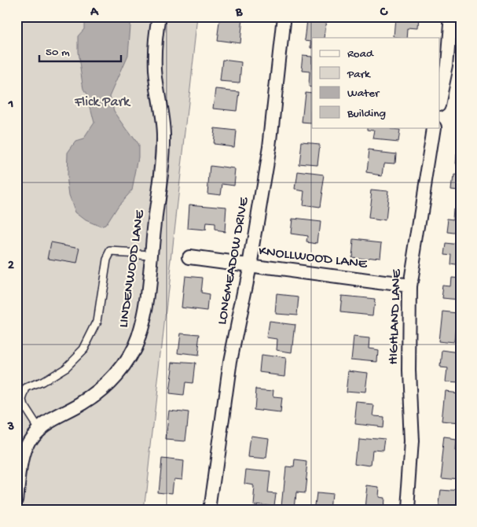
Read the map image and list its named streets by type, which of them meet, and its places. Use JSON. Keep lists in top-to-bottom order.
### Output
{
  "streets": {
    "street": [
      "KNOLLWOOD LANE",
      "LONGMEADOW DRIVE",
      "LINDENWOOD LANE",
      "HIGHLAND LANE"
    ]
  },
  "crossings": [
    ["KNOLLWOOD LANE", "LONGMEADOW DRIVE"],
    ["KNOLLWOOD LANE", "HIGHLAND LANE"]
  ],
  "parks": ["Flick Park"],
  "legend": [
    "Road",
    "Park",
    "Water",
    "Building"
  ],
  "scale_bar": "50 m",
  "grid": {
    "columns": ["A", "B", "C"],
    "rows": ["1", "2", "3"]
  }
}
